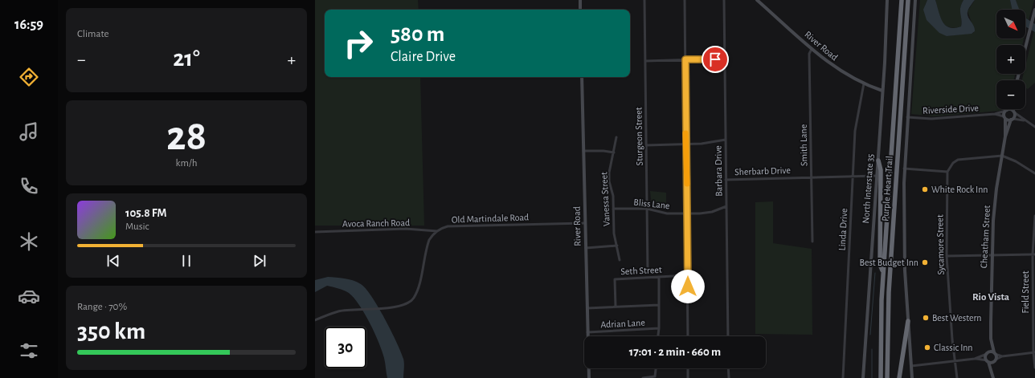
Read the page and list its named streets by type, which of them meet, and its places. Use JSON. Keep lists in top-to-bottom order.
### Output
{
  "streets": {
    "highway": ["Purple Heart Trail"],
    "street": [
      "River Road",
      "Riverside Drive",
      "Sturgeon Street",
      "Smith Lane",
      "Barbara Drive",
      "Sherbarb Drive",
      "North Interstate 35",
      "Vanessa Street",
      "Bliss Lane",
      "Old Martindale Road",
      "Avoca Ranch Road",
      "Linda Drive",
      "Cheatham Street",
      "Sycamore Street",
      "Seth Street",
      "Field Street",
      "Adrian Lane"
    ]
  },
  "crossings": [
    ["River Road", "Smith Lane"],
    ["River Road", "North Interstate 35"],
    ["River Road", "Old Martindale Road"],
    ["River Road", "Linda Drive"],
    ["River Road", "Adrian Lane"],
    ["Riverside Drive", "Cheatham Street"],
    ["Sturgeon Street", "Bliss Lane"],
    ["Smith Lane", "Sherbarb Drive"],
    ["Barbara Drive", "Sherbarb Drive"],
    ["Barbara Drive", "Bliss Lane"],
    ["Sherbarb Drive", "North Interstate 35"],
    ["Sherbarb Drive", "Linda Drive"],
    ["Vanessa Street", "Bliss Lane"],
    ["Old Martindale Road", "Avoca Ranch Road"]
  ],
  "districts": ["Rio Vista"],
  "places": [
    "White Rock Inn",
    "Best Budget Inn",
    "Best Western",
    "Classic Inn"
  ],
  "north": "bottom right",
  "page": {
    "tabs": "16:59",
    "tile": [
      "Climate",
      ["28", "km/h"],
      ["Range · 70%", "350 km"]
    ],
    "map_buttons": ["+", "−"],
    "turn": ["580 m", "Claire Drive"],
    "heat": ["−", "21°", "+"],
    "song": ["105.8 FM", "Music"],
    "limit": "30",
    "trip": "17:01 · 2 min · 660 m"
  }
}
